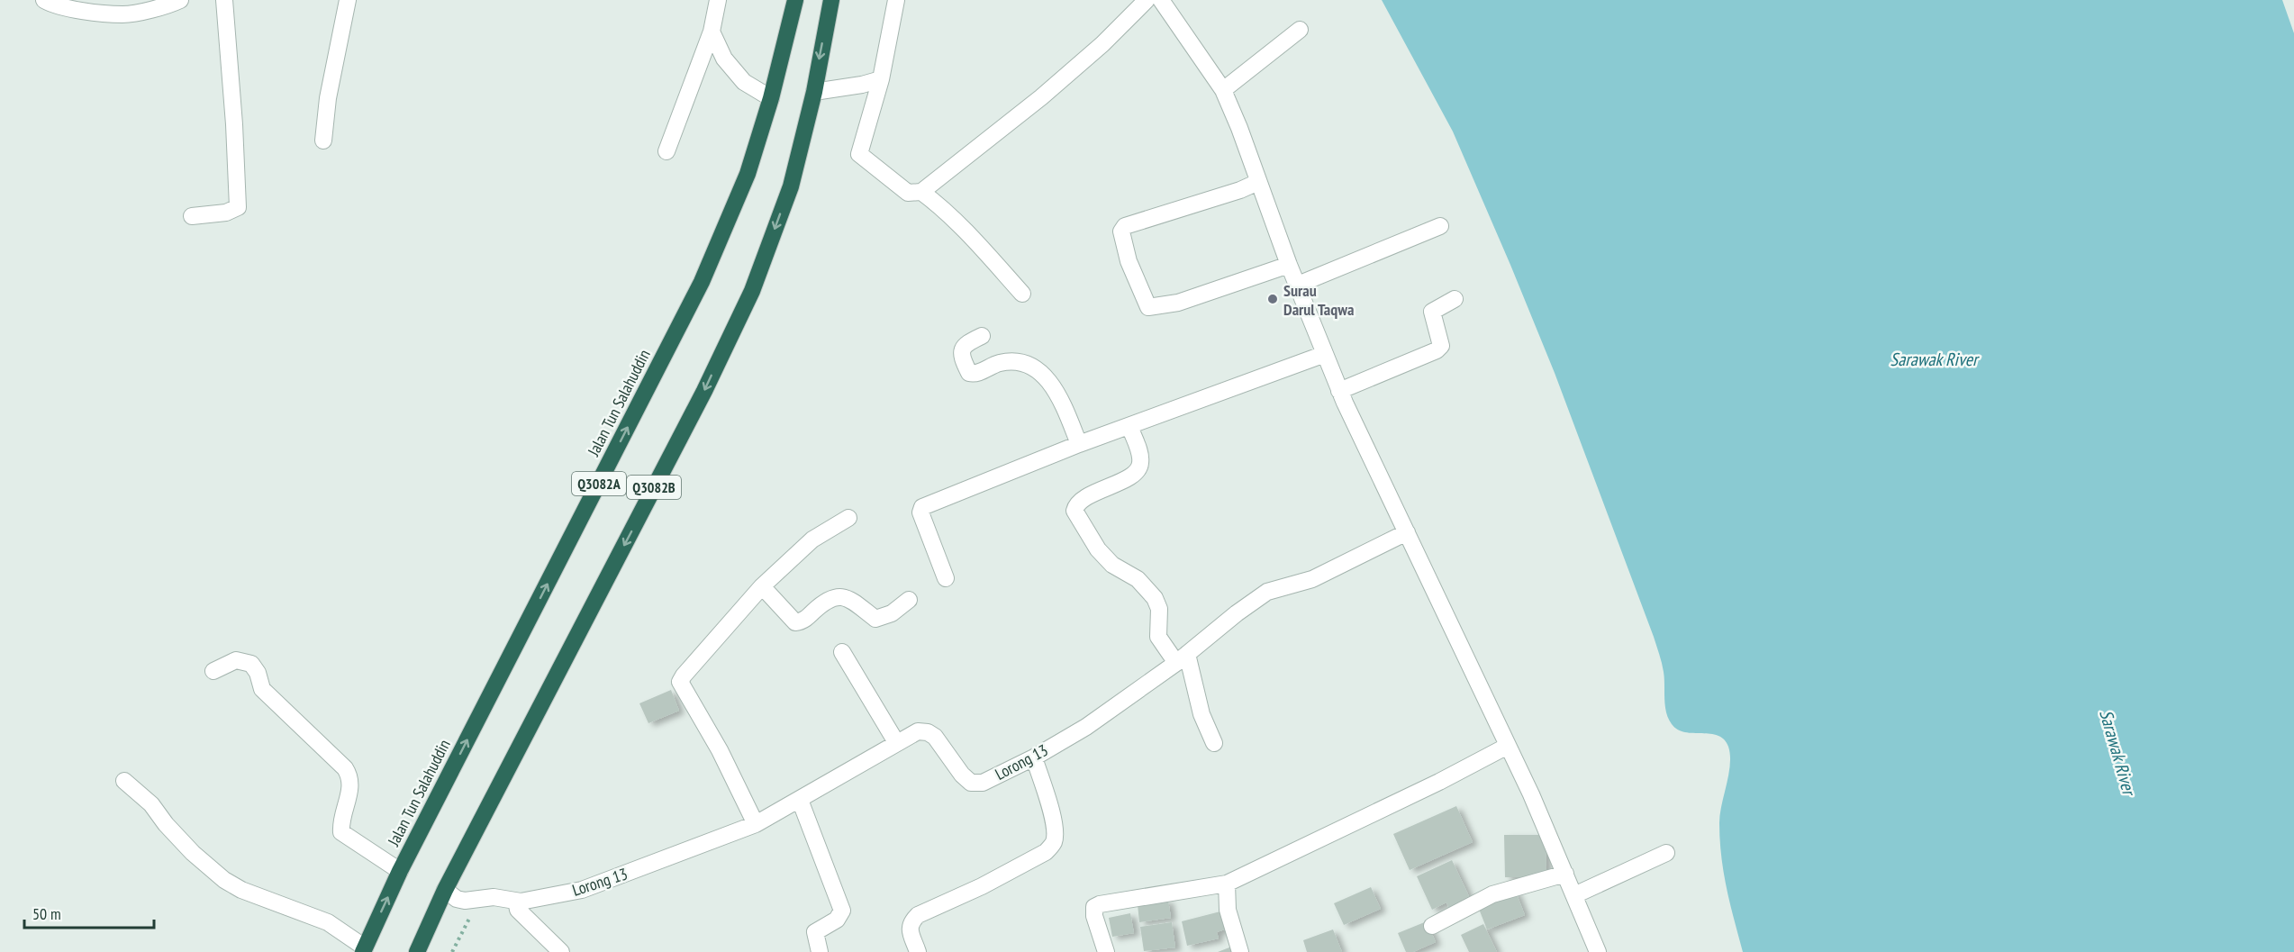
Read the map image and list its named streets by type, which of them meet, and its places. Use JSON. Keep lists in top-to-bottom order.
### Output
{
  "streets": {
    "highway": ["Jalan Tun Salahuddin", "Q3082A", "Q3082B"],
    "street": ["Lorong 13"]
  },
  "crossings": [
    ["Q3082B", "Lorong 13"]
  ],
  "water": ["Sarawak River"],
  "places": ["Surau Darul Taqwa"],
  "scale_bar": "50 m"
}
